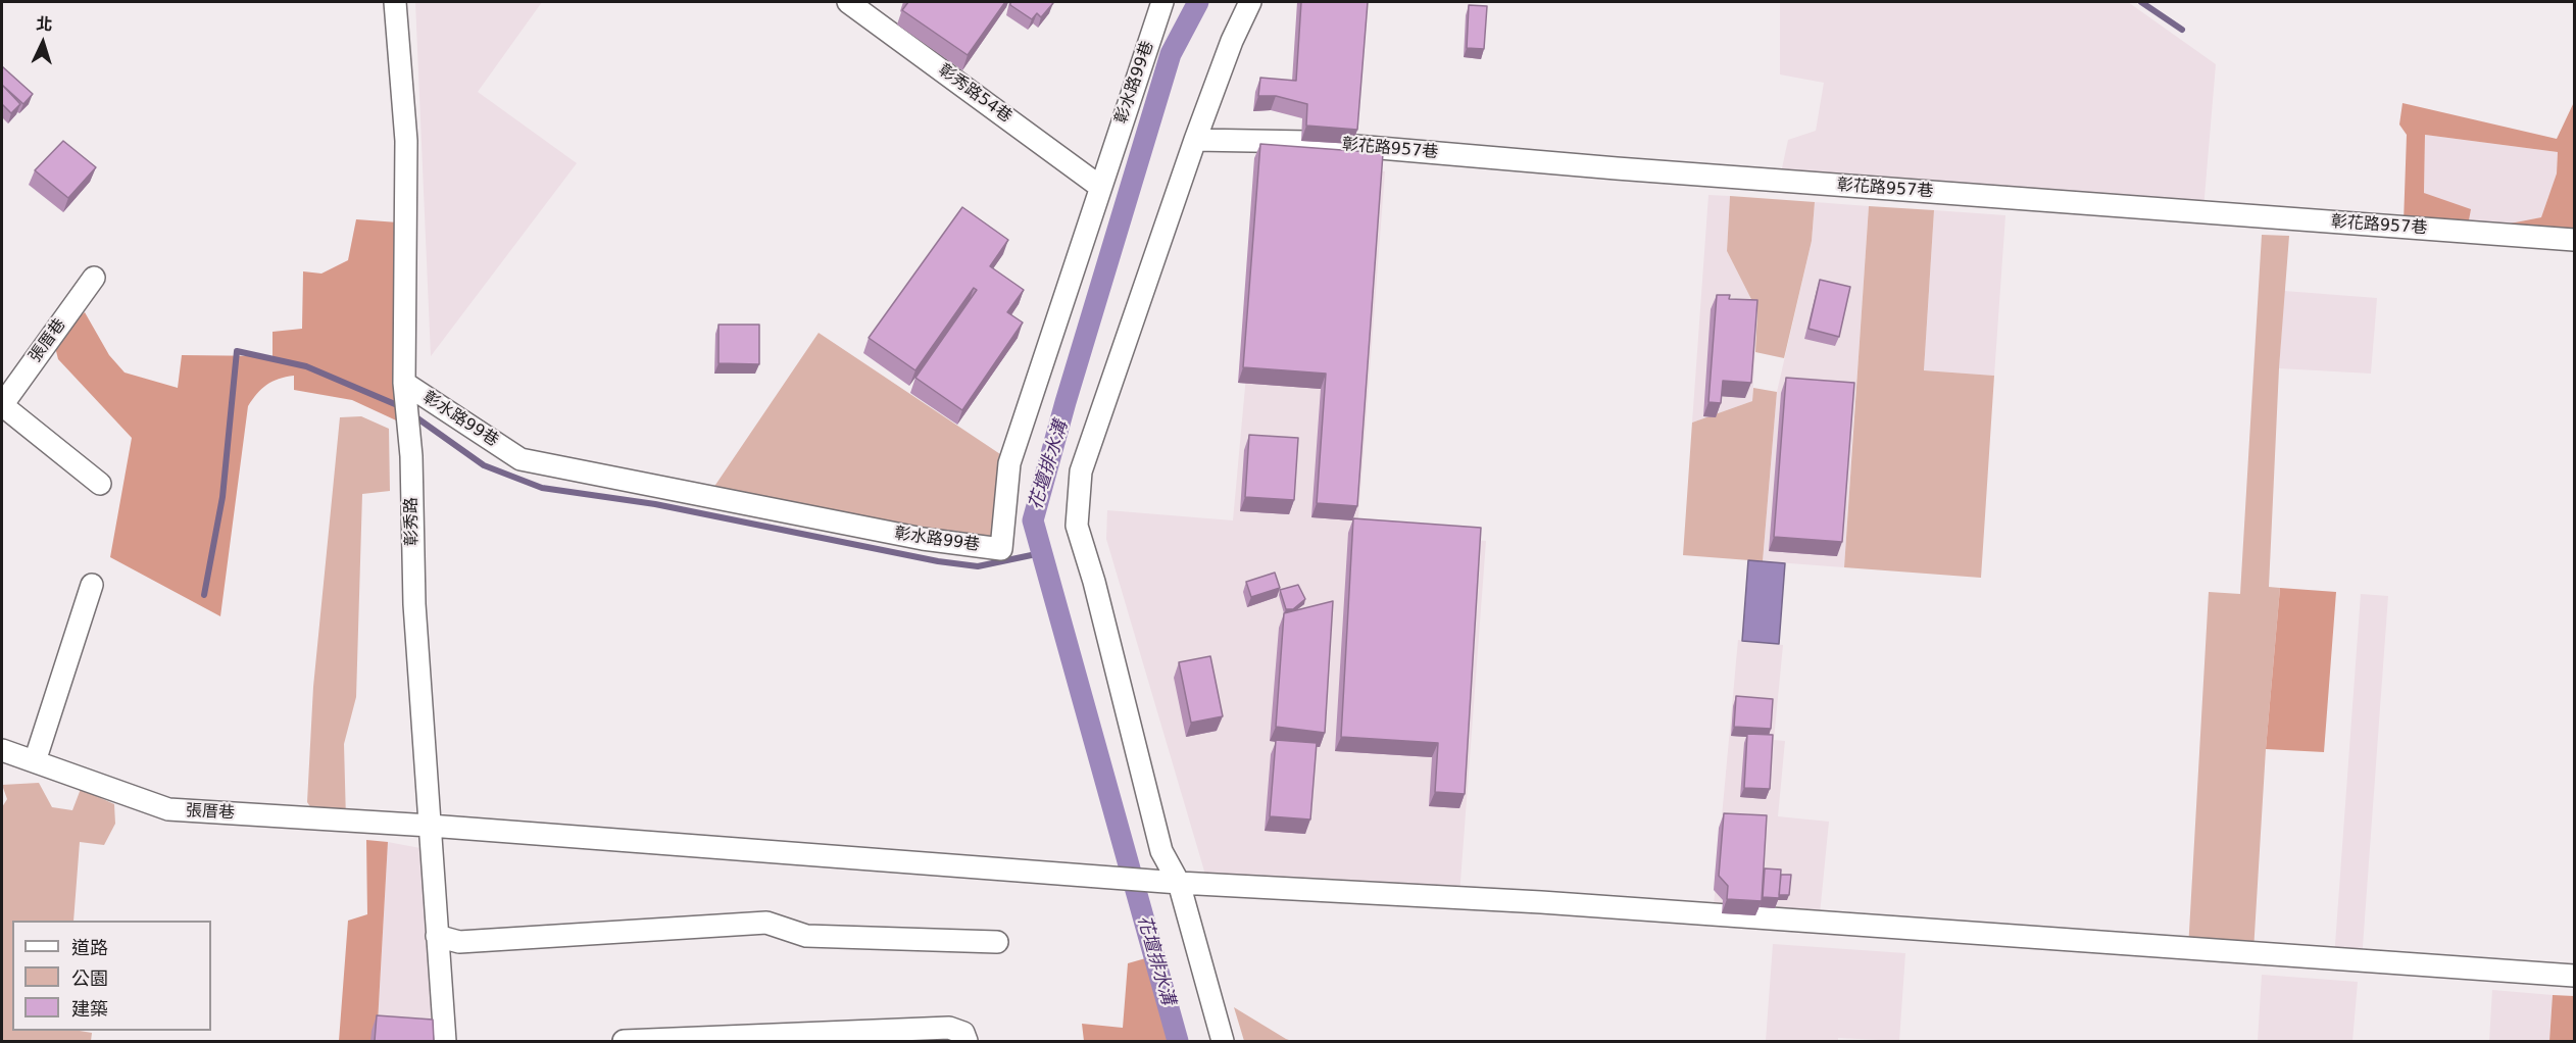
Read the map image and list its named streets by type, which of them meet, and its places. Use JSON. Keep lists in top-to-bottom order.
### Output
{
  "streets": {
    "street": [
      "彰水路99巷",
      "彰秀路54巷",
      "彰花路957巷",
      "張厝巷",
      "彰秀路"
    ]
  },
  "crossings": [
    ["彰水路99巷", "彰秀路54巷"],
    ["彰水路99巷", "彰秀路"],
    ["張厝巷", "彰秀路"]
  ],
  "water": ["花壇排水溝"],
  "legend": ["道路", "公園", "建築"],
  "north": "top"
}
